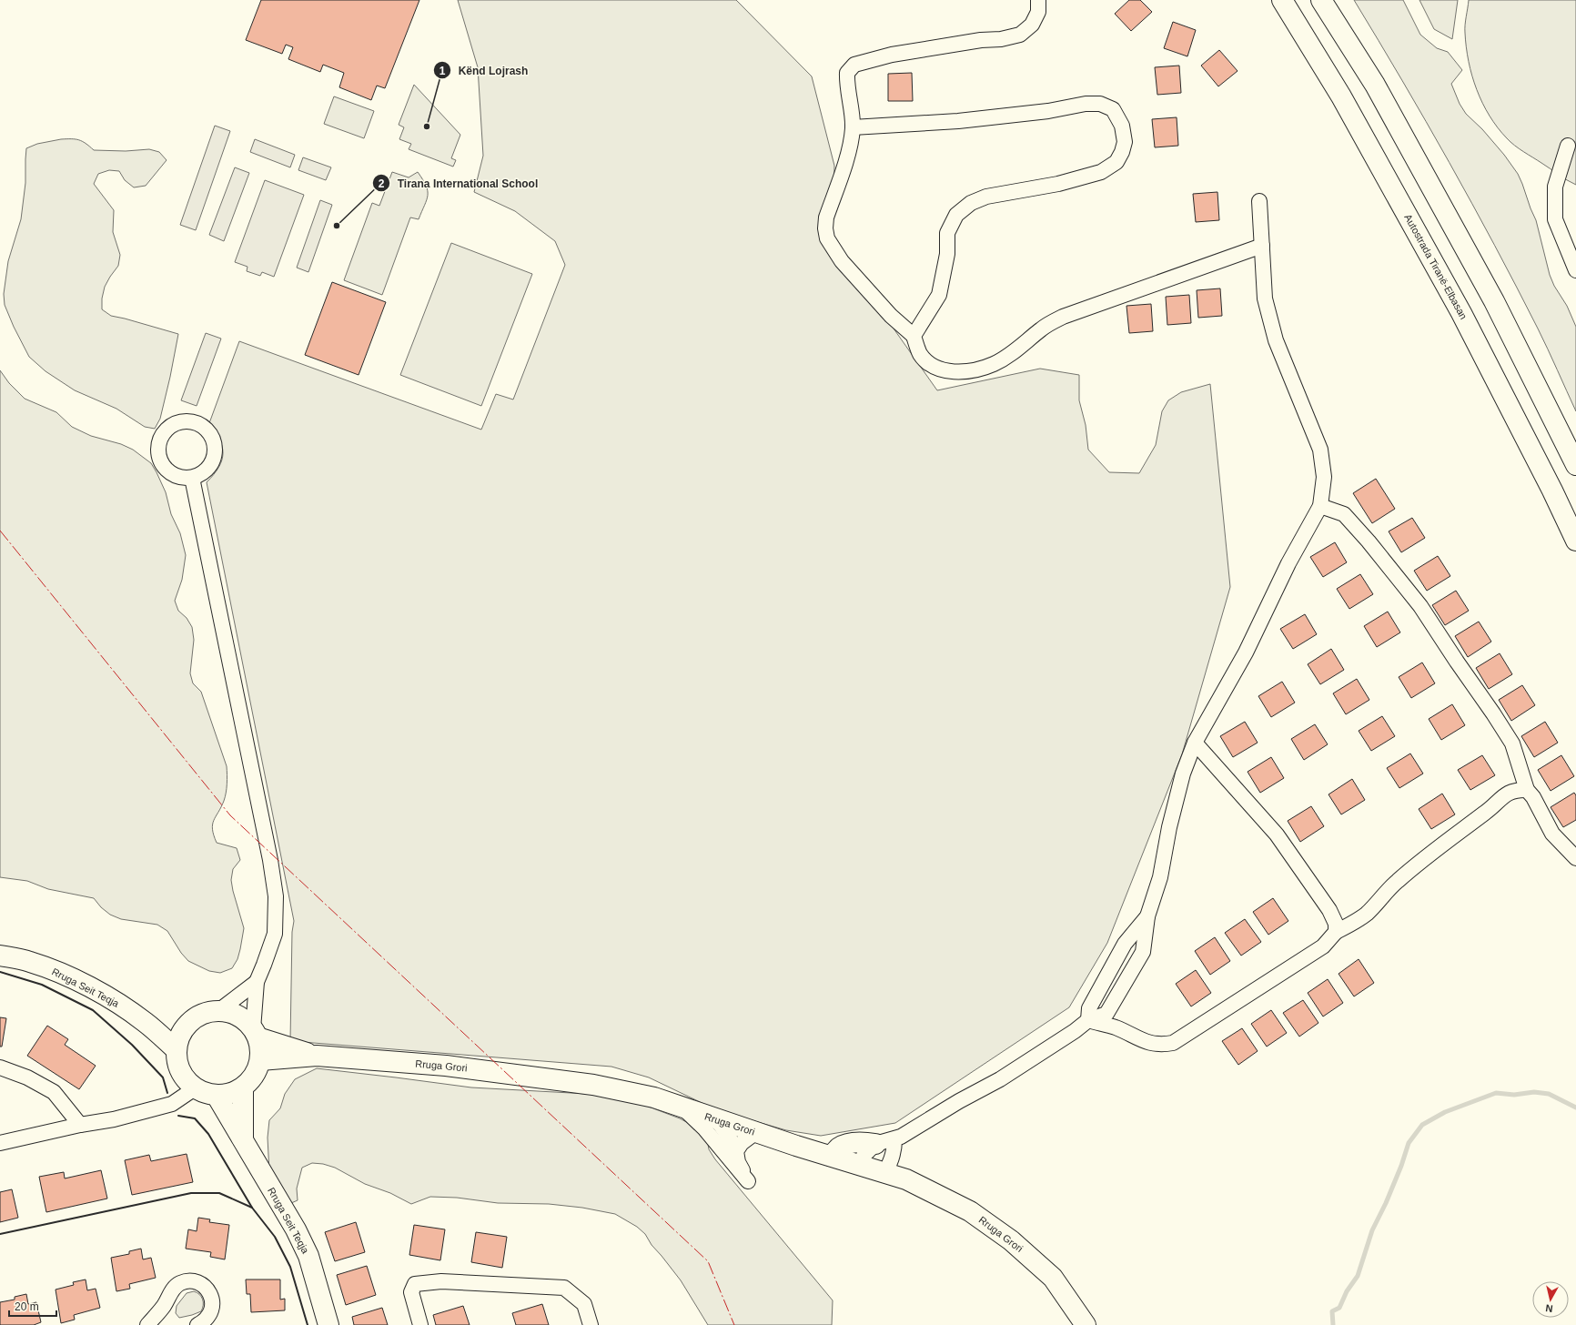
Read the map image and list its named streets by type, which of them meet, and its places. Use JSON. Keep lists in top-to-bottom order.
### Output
{
  "streets": {
    "main road": ["Autostrada Tiranë-Elbasan", "Rruga Seit Teqja", "Rruga Grori"]
  },
  "crossings": [
    ["Rruga Seit Teqja", "Rruga Grori"]
  ],
  "places": ["Kënd Lojrash", "Tirana International School"],
  "scale_bar": "20 m",
  "north": "bottom"
}
